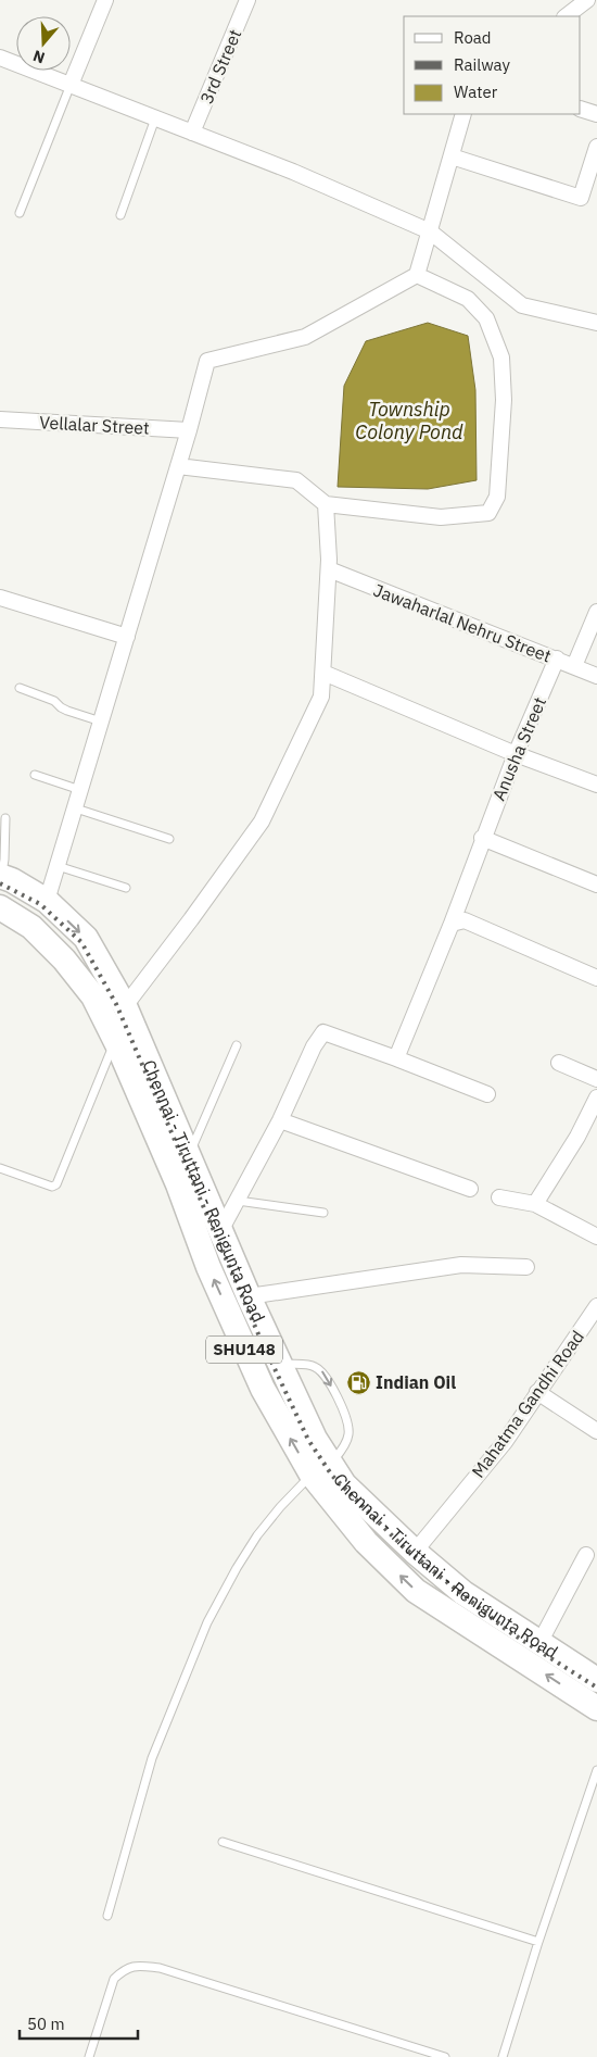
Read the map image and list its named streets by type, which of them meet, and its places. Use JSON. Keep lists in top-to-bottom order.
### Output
{
  "streets": {
    "highway": ["Chennai - Tiruttani - Renigunta Road", "SHU148"],
    "street": [
      "3rd Street",
      "Vellalar Street",
      "Jawaharlal Nehru Street",
      "Anusha Street",
      "Mahatma Gandhi Road"
    ]
  },
  "crossings": [
    ["Jawaharlal Nehru Street", "Anusha Street"],
    ["Chennai - Tiruttani - Renigunta Road", "Mahatma Gandhi Road"]
  ],
  "water": ["Township Colony Pond"],
  "places": {
    "fuel station": ["Indian Oil"]
  },
  "legend": ["Road", "Railway", "Water"],
  "scale_bar": "50 m",
  "north": "bottom"
}
